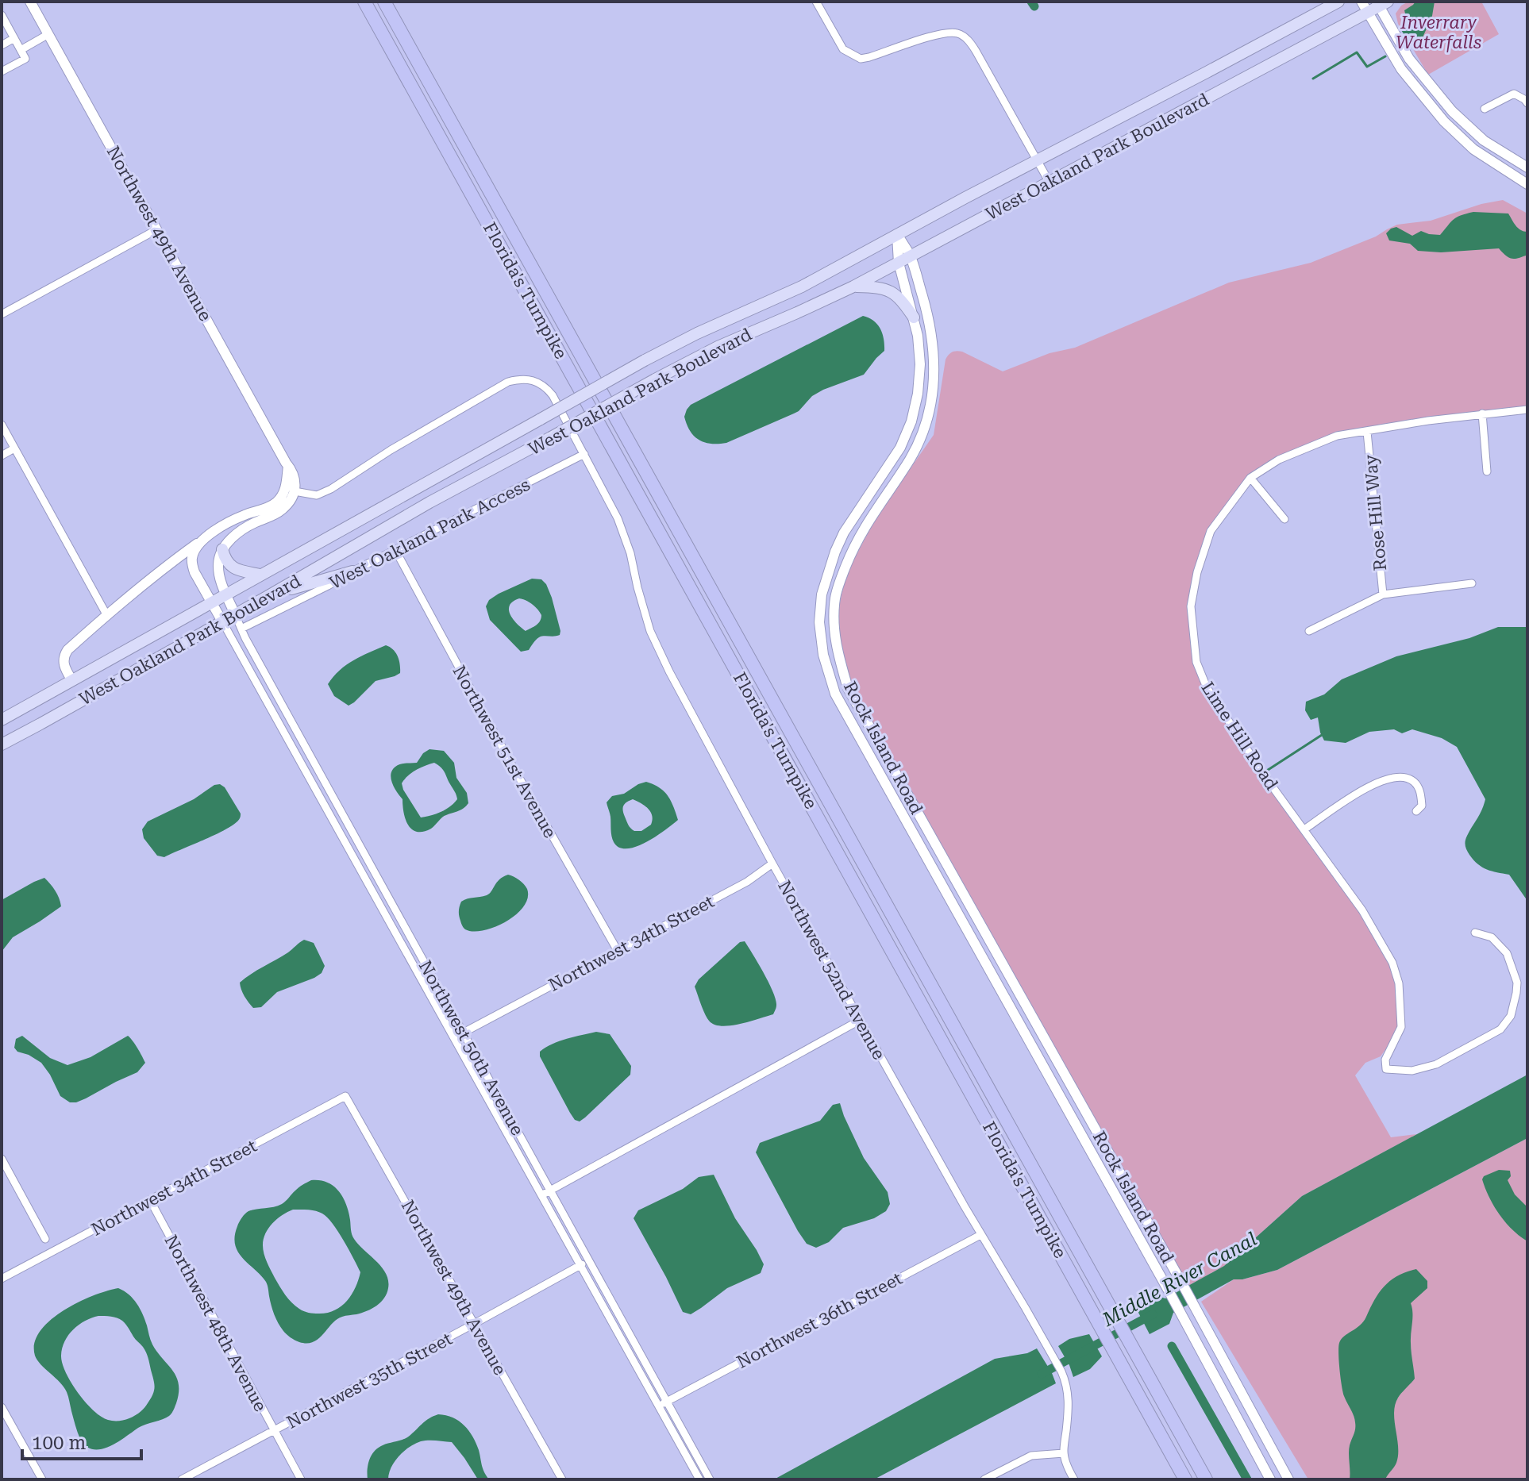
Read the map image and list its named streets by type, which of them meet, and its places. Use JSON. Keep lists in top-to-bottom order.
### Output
{
  "streets": {
    "highway": ["Florida's Turnpike"],
    "main road": ["West Oakland Park Boulevard", "Northwest 49th Avenue", "Rock Island Road"],
    "street": [
      "Rose Hill Way",
      "West Oakland Park Access",
      "Lime Hill Road",
      "Northwest 51st Avenue",
      "Northwest 34th Street",
      "Northwest 52nd Avenue",
      "Northwest 50th Avenue",
      "Northwest 36th Street",
      "Northwest 48th Avenue",
      "Northwest 35th Street"
    ]
  },
  "crossings": [
    ["West Oakland Park Boulevard", "Rock Island Road"],
    ["West Oakland Park Boulevard", "Northwest 50th Avenue"],
    ["Northwest 49th Avenue", "Northwest 34th Street"],
    ["Northwest 49th Avenue", "Northwest 52nd Avenue"],
    ["Northwest 49th Avenue", "Northwest 35th Street"],
    ["Rose Hill Way", "Lime Hill Road"],
    ["West Oakland Park Access", "Northwest 51st Avenue"],
    ["West Oakland Park Access", "Northwest 52nd Avenue"],
    ["West Oakland Park Access", "Northwest 50th Avenue"],
    ["Northwest 51st Avenue", "Northwest 34th Street"],
    ["Northwest 34th Street", "Northwest 52nd Avenue"],
    ["Northwest 34th Street", "Northwest 50th Avenue"],
    ["Northwest 34th Street", "Northwest 48th Avenue"],
    ["Northwest 52nd Avenue", "Northwest 36th Street"],
    ["Northwest 50th Avenue", "Northwest 36th Street"],
    ["Northwest 50th Avenue", "Northwest 35th Street"],
    ["Northwest 48th Avenue", "Northwest 35th Street"]
  ],
  "water": ["Middle River Canal"],
  "parks": ["Inverrary Waterfalls"],
  "scale_bar": "100 m"
}
